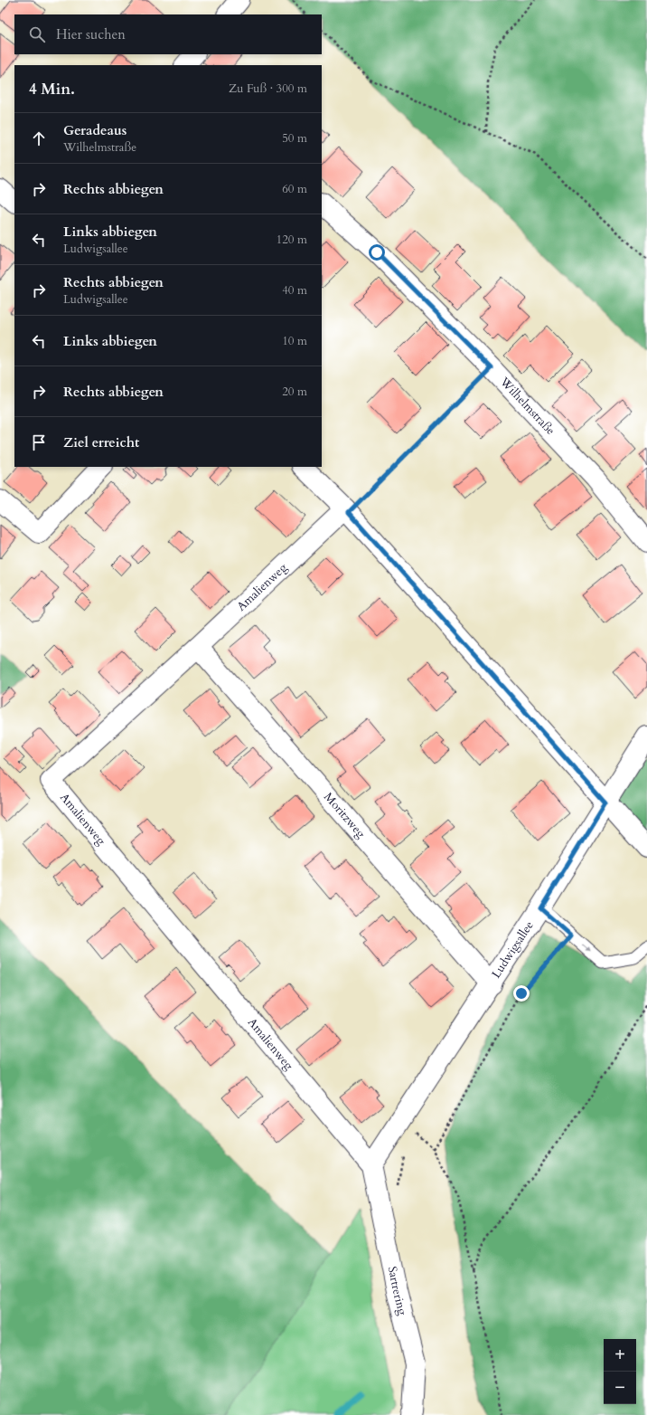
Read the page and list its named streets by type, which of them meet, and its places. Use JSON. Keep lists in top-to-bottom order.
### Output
{
  "streets": {
    "street": [
      "Wilhelmstraße",
      "Amalienweg",
      "Moritzweg",
      "Ludwigsallee",
      "Sartrering"
    ]
  },
  "crossings": [
    ["Amalienweg", "Moritzweg"],
    ["Amalienweg", "Ludwigsallee"],
    ["Amalienweg", "Sartrering"],
    ["Moritzweg", "Ludwigsallee"],
    ["Ludwigsallee", "Sartrering"]
  ],
  "page": {
    "search": "Hier suchen",
    "heading": ["4 Min.", "Zu Fuß · 300 m"],
    "list": [
      ["Geradeaus", "Wilhelmstraße", "50 m"],
      ["Rechts abbiegen", "60 m"],
      ["Links abbiegen", "Ludwigsallee", "120 m"],
      ["Rechts abbiegen", "Ludwigsallee", "40 m"],
      ["Links abbiegen", "10 m"],
      ["Rechts abbiegen", "20 m"],
      "Ziel erreicht"
    ],
    "map_buttons": ["+", "−"]
  }
}
